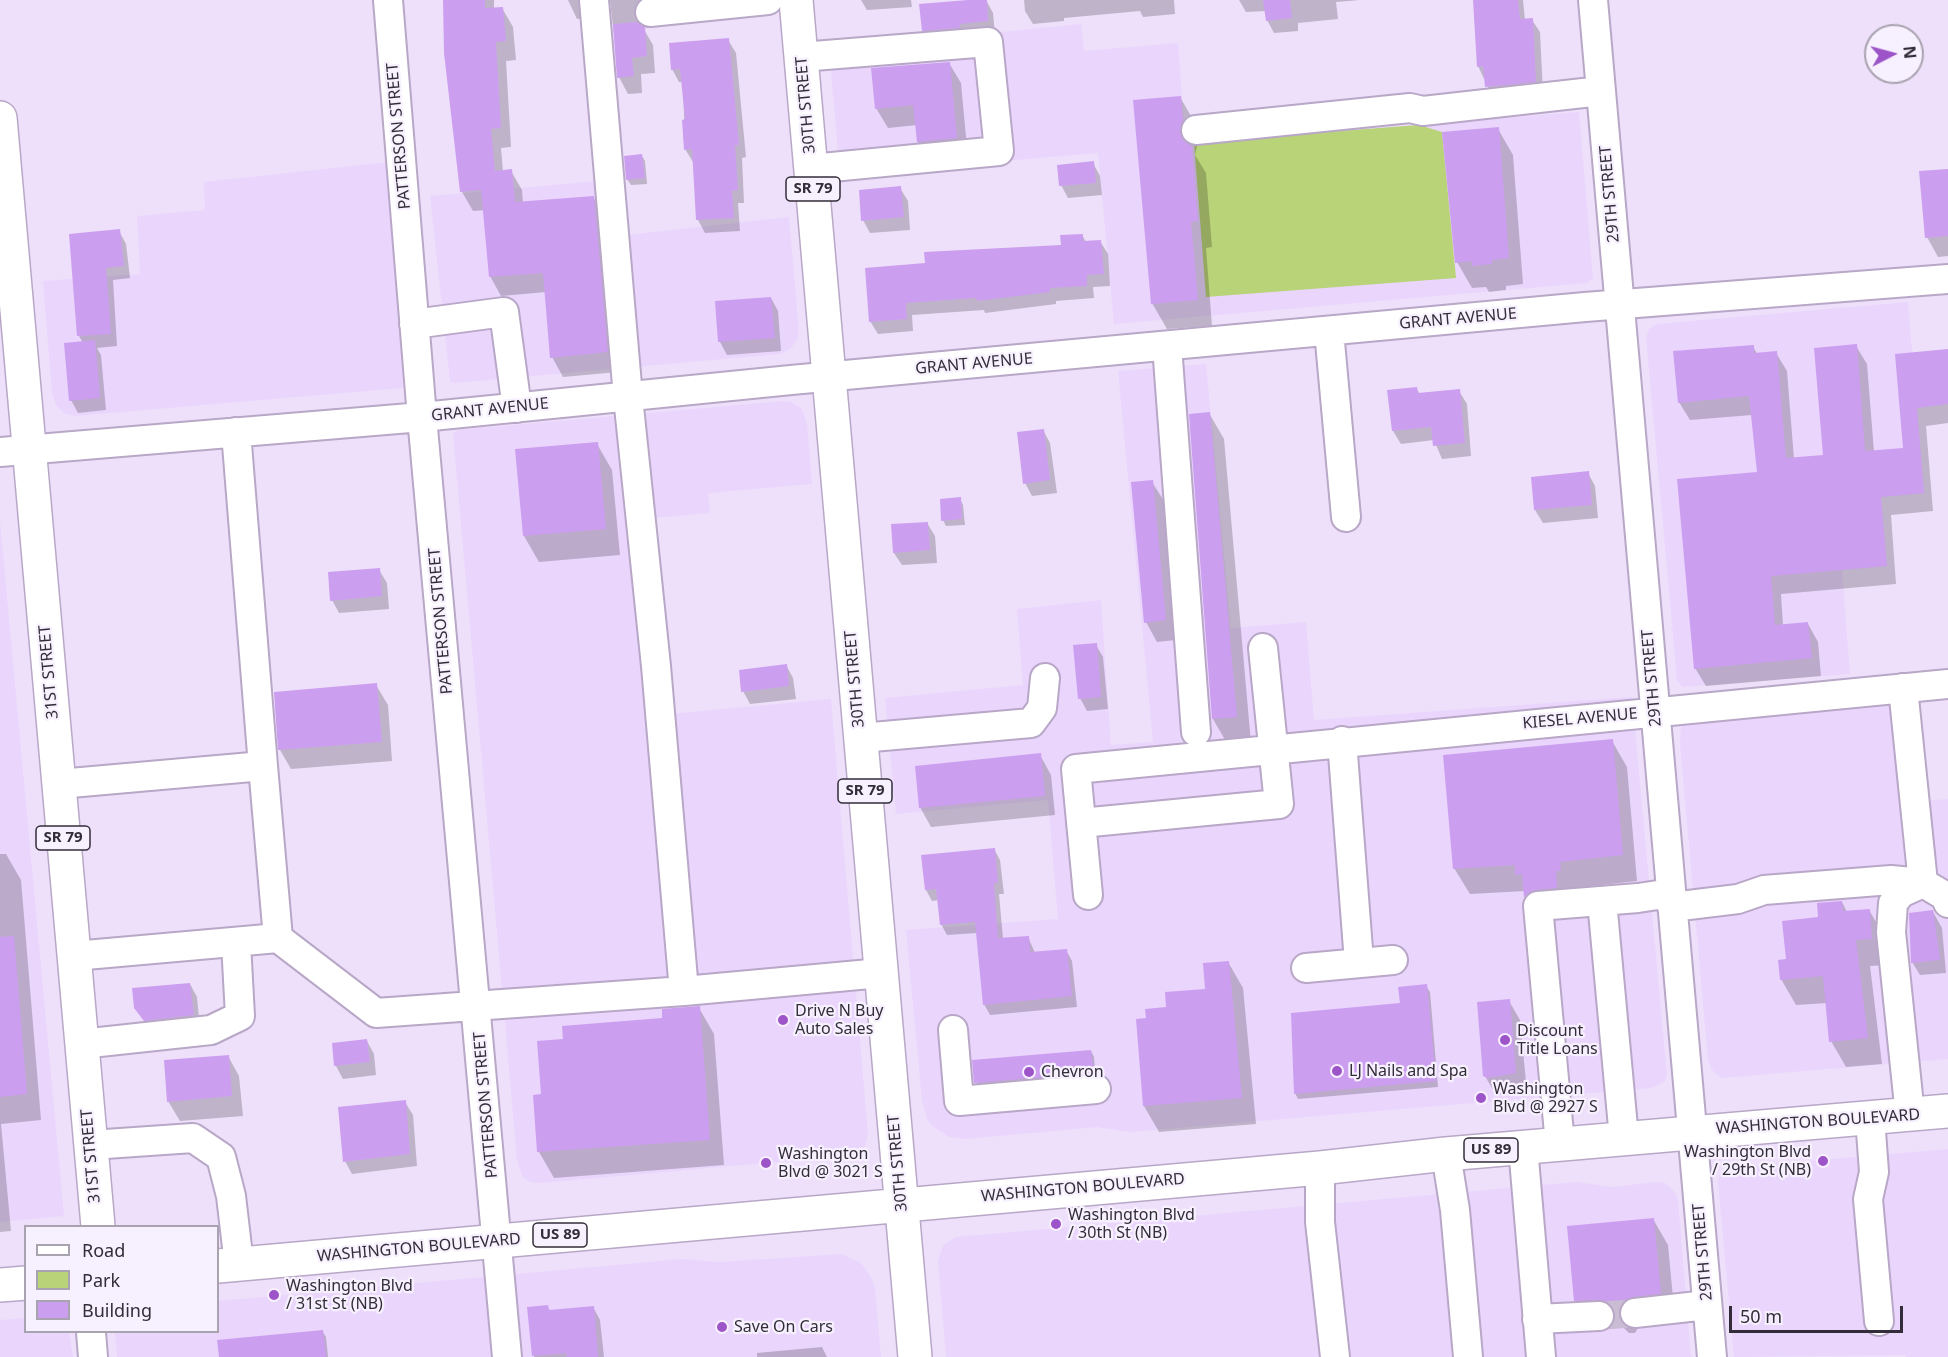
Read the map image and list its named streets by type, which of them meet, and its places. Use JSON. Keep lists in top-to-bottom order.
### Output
{
  "streets": {
    "main road": [
      "30TH STREET",
      "SR 79",
      "31ST STREET",
      "WASHINGTON BOULEVARD",
      "US 89"
    ],
    "street": [
      "PATTERSON STREET",
      "29TH STREET",
      "GRANT AVENUE",
      "KIESEL AVENUE"
    ]
  },
  "crossings": [
    ["30TH STREET", "GRANT AVENUE"],
    ["30TH STREET", "WASHINGTON BOULEVARD"],
    ["PATTERSON STREET", "GRANT AVENUE"],
    ["PATTERSON STREET", "WASHINGTON BOULEVARD"],
    ["29TH STREET", "GRANT AVENUE"],
    ["29TH STREET", "KIESEL AVENUE"],
    ["29TH STREET", "WASHINGTON BOULEVARD"],
    ["GRANT AVENUE", "31ST STREET"]
  ],
  "places": [
    "Drive N Buy Auto Sales",
    "Discount Title Loans",
    "LJ Nails and Spa",
    "Chevron",
    "Washington Blvd @ 2927 S",
    "Washington Blvd / 29th St (NB)",
    "Washington Blvd @ 3021 S",
    "Washington Blvd / 30th St (NB)",
    "Washington Blvd / 31st St (NB)",
    "Save On Cars"
  ],
  "legend": ["Road", "Park", "Building"],
  "scale_bar": "50 m",
  "north": "right"
}
